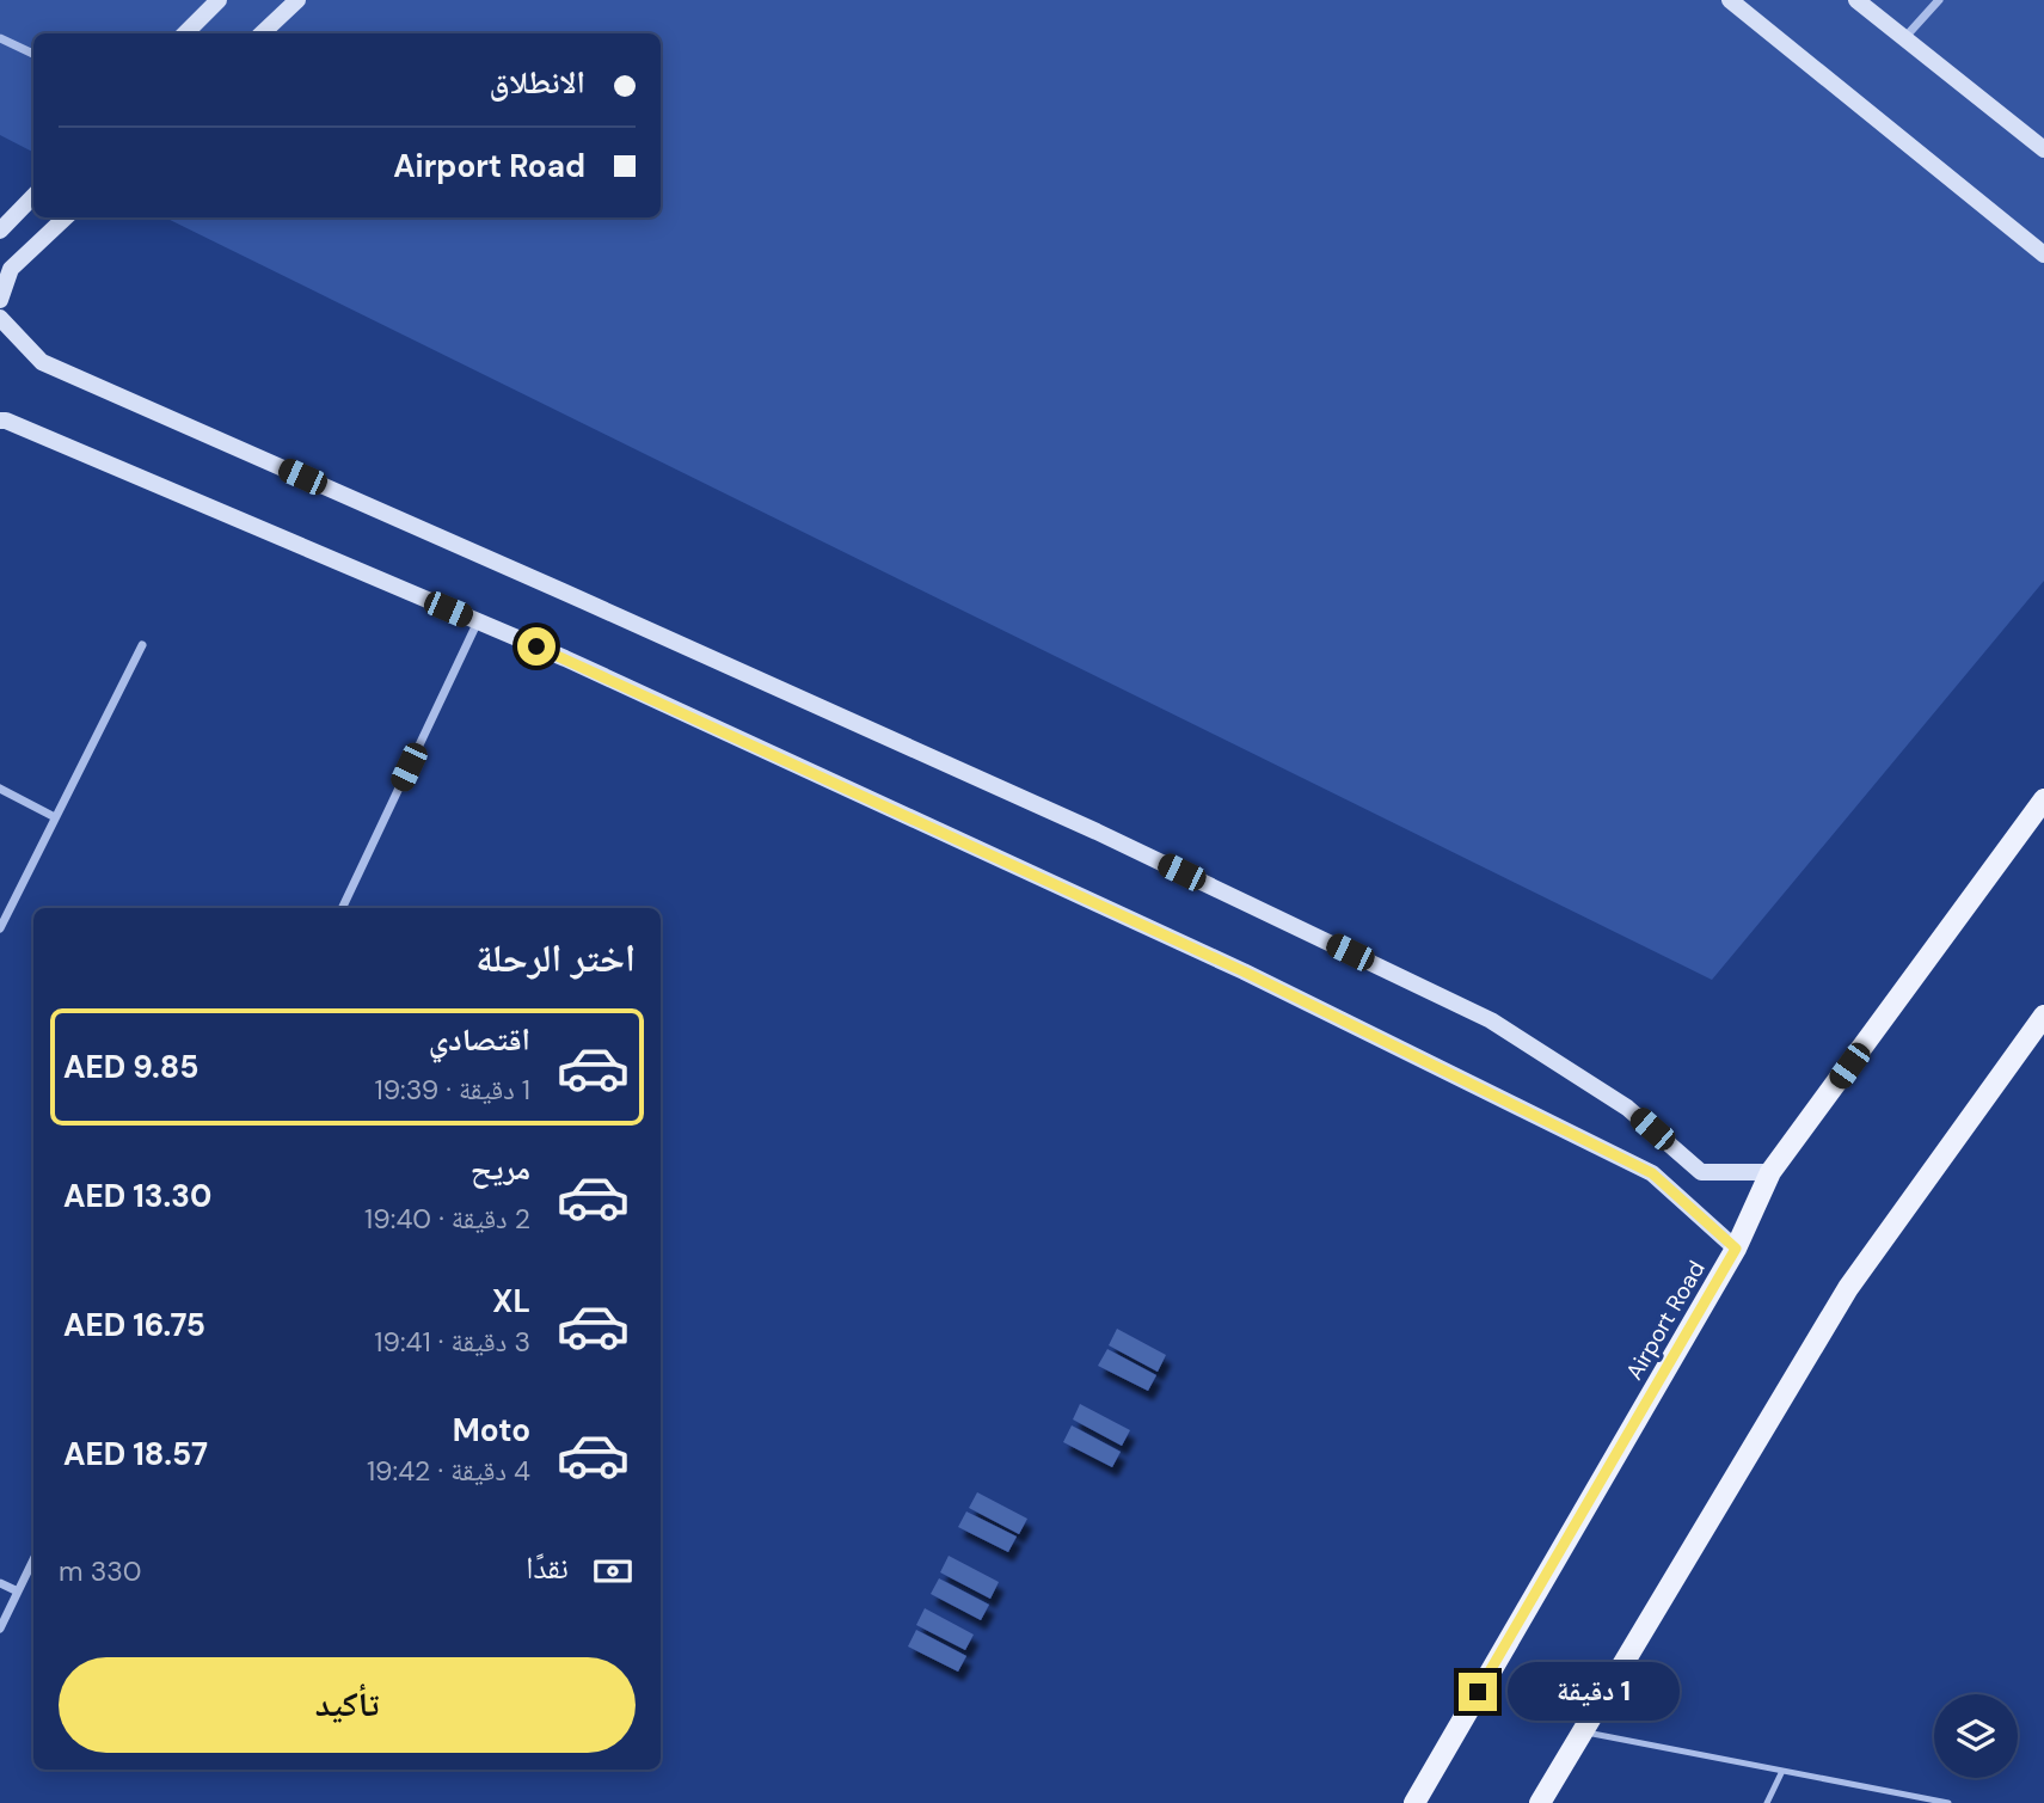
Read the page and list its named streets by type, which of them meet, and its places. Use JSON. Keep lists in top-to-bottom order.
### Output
{
  "streets": {
    "main road": ["Airport Road"]
  },
  "page": {
    "banner": ["الانطلاق", "Airport Road"],
    "heading": "اختر الرحلة",
    "list": [
      {
        "name": "اقتصادي",
        "note": "1 دقيقة · 19:39",
        "value": "AED 9.85"
      },
      {
        "name": "مريح",
        "note": "2 دقيقة · 19:40",
        "value": "AED 13.30"
      },
      {
        "name": "XL",
        "note": "3 دقيقة · 19:41",
        "value": "AED 16.75"
      },
      {
        "name": "Moto",
        "note": "4 دقيقة · 19:42",
        "value": "AED 18.57"
      }
    ],
    "pay": ["نقدًا", "330 m"],
    "buttons": "تأكيد",
    "bubble": "1 دقيقة"
  }
}
